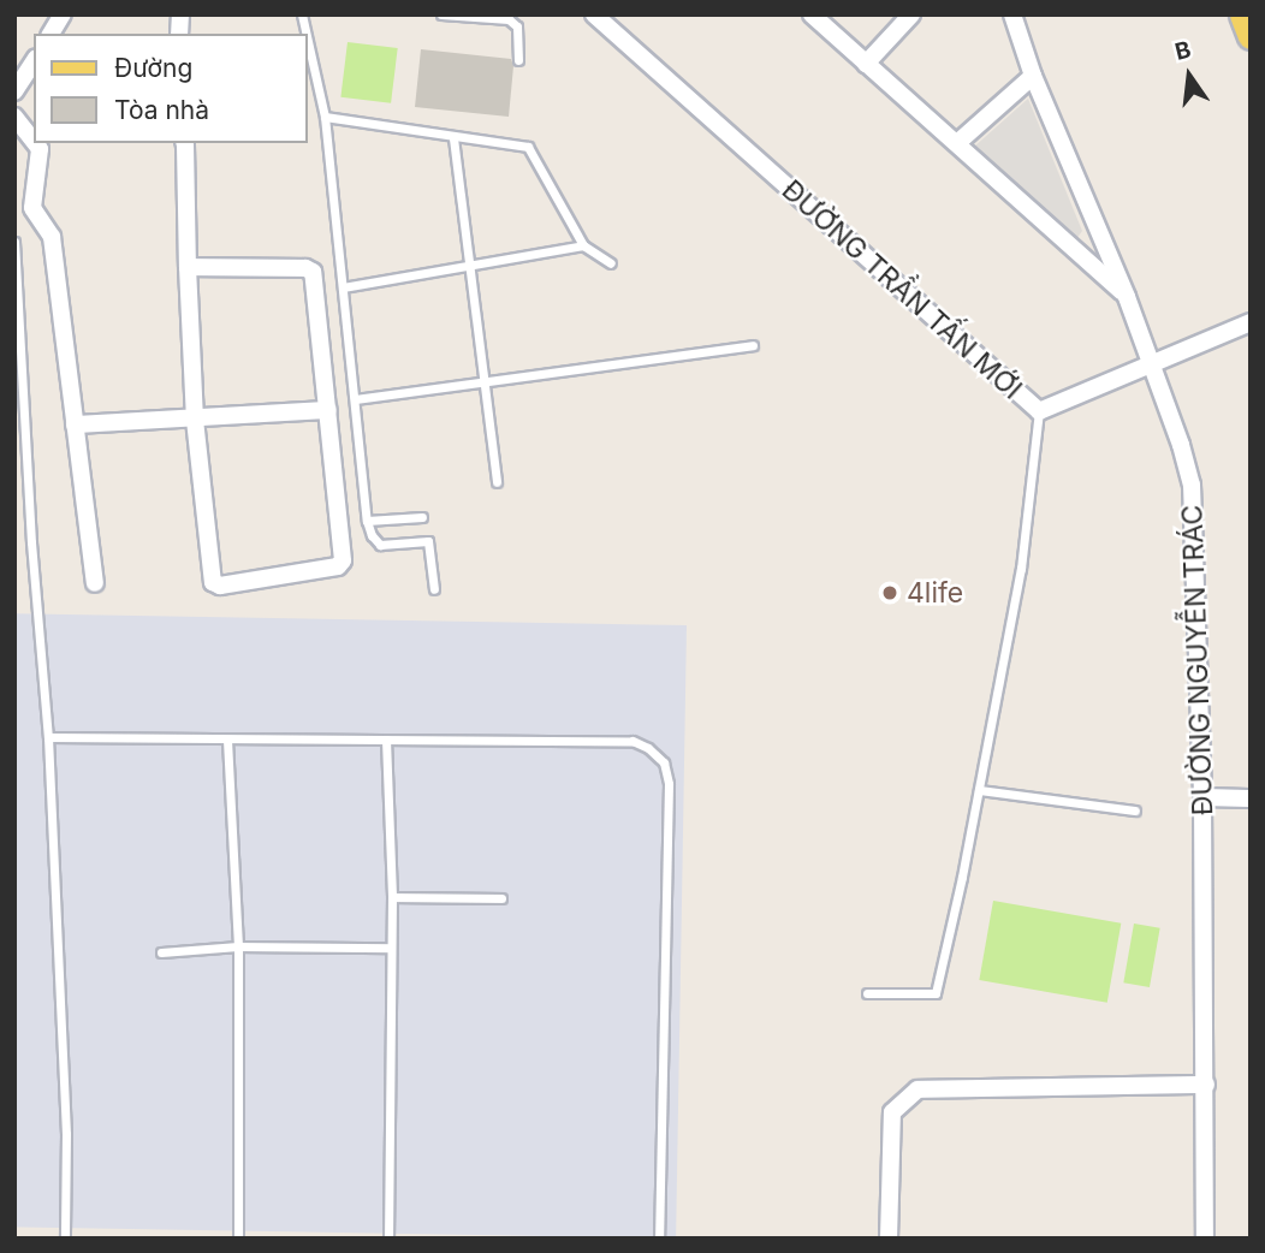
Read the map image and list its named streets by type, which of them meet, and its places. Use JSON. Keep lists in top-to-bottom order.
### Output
{
  "streets": {
    "street": ["ĐƯỜNG TRẦN TẤN MỚI", "ĐƯỜNG NGUYỄN TRÁC"]
  },
  "crossings": [
    ["ĐƯỜNG TRẦN TẤN MỚI", "ĐƯỜNG NGUYỄN TRÁC"]
  ],
  "places": ["4life"],
  "legend": ["Đường", "Tòa nhà"],
  "north": "top"
}
